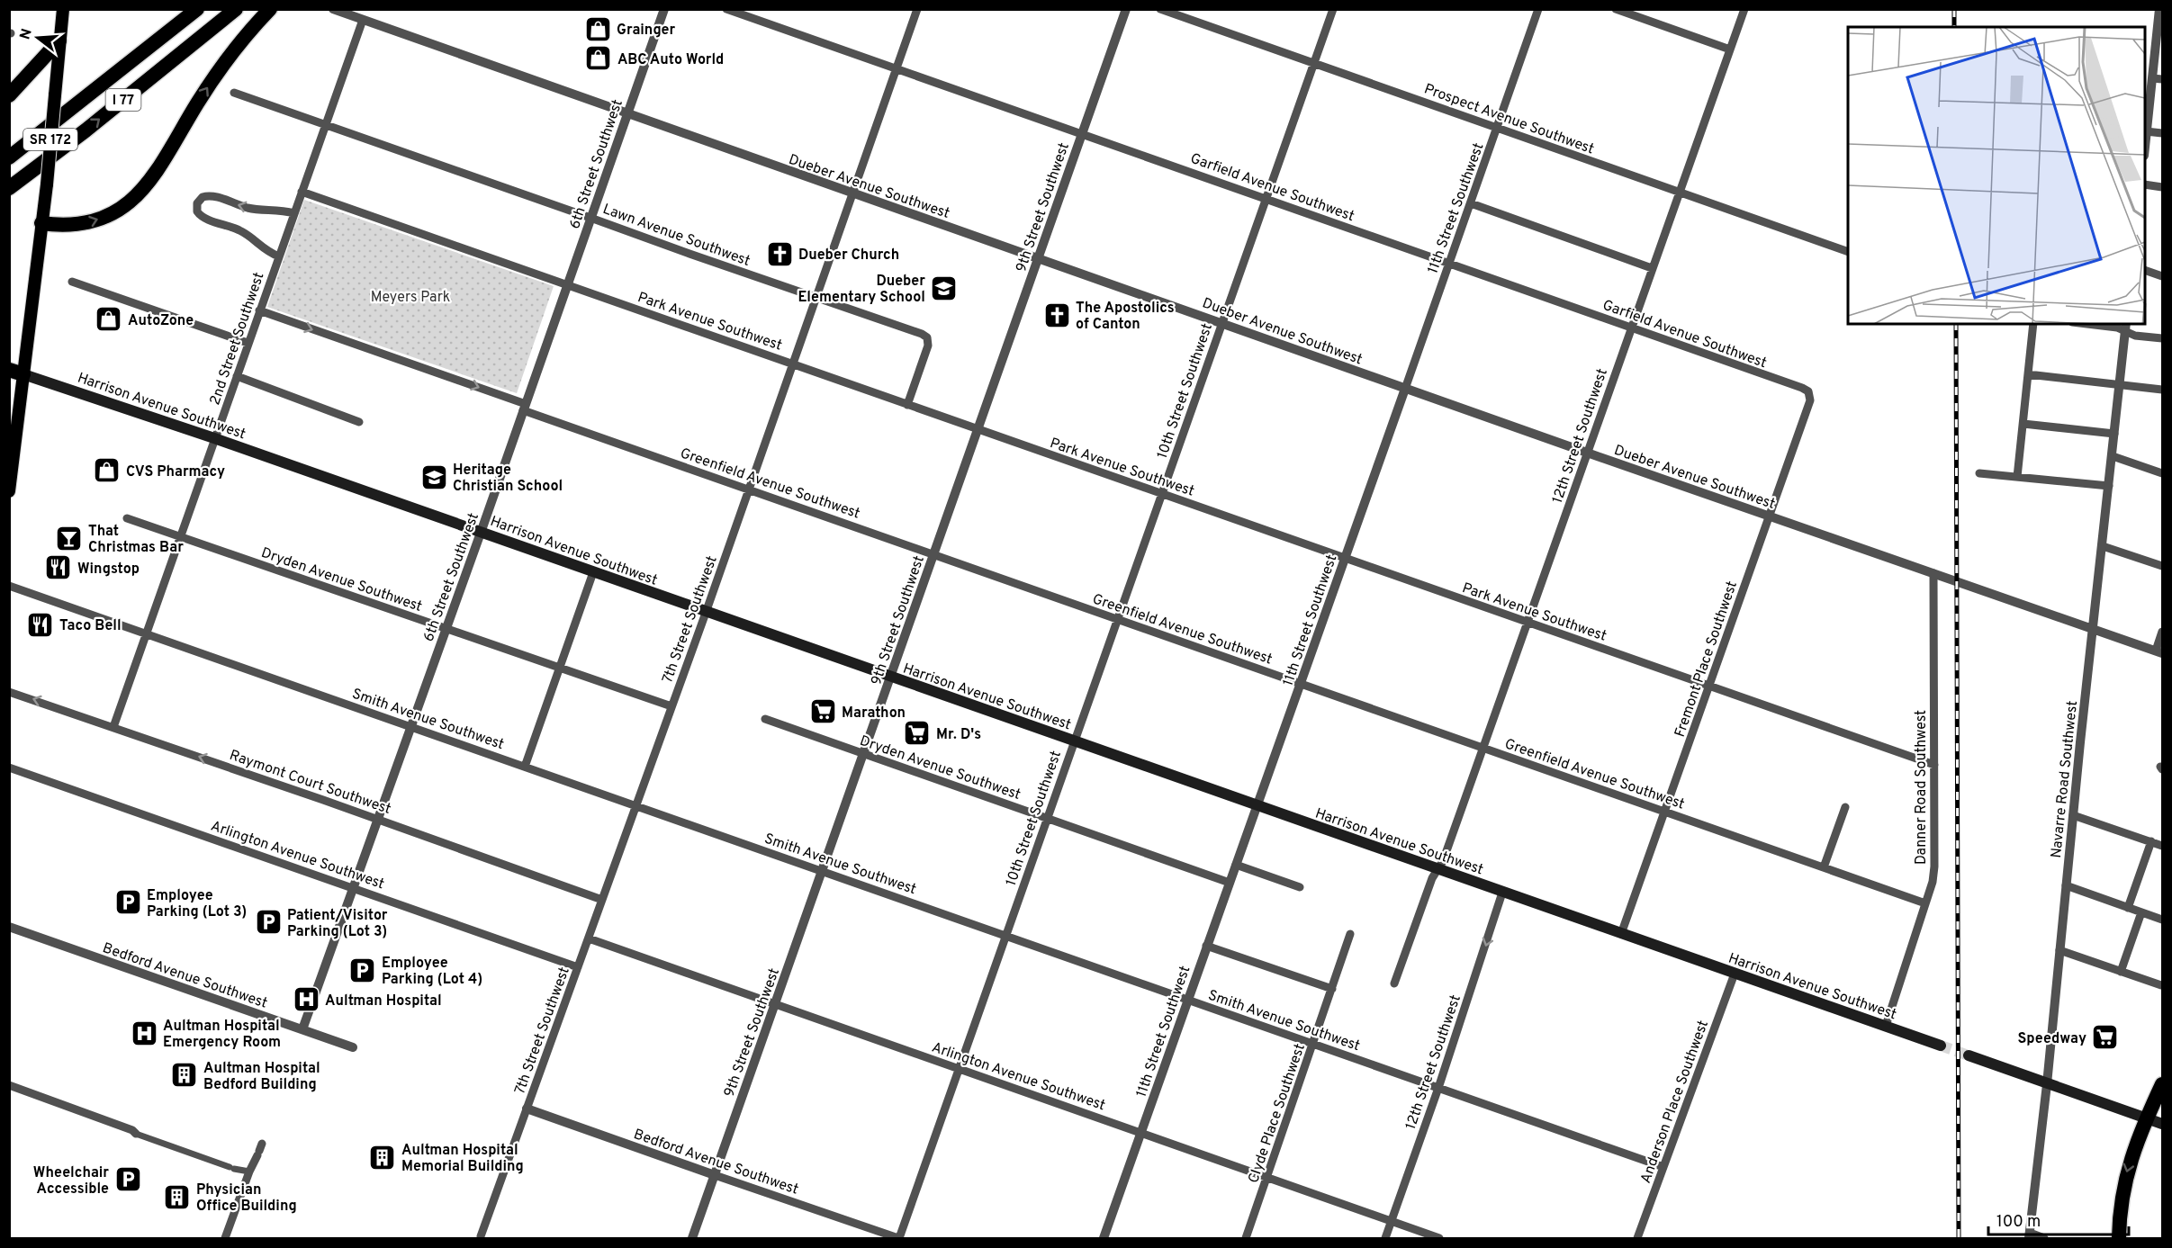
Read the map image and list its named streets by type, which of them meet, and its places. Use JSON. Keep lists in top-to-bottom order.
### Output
{
  "streets": {
    "highway": ["I 77"],
    "main road": ["SR 172", "Harrison Avenue Southwest"],
    "street": [
      "Prospect Avenue Southwest",
      "6th Street Southwest",
      "Dueber Avenue Southwest",
      "Garfield Avenue Southwest",
      "9th Street Southwest",
      "11th Street Southwest",
      "Lawn Avenue Southwest",
      "Park Avenue Southwest",
      "2nd Street Southwest",
      "10th Street Southwest",
      "12th Street Southwest",
      "Greenfield Avenue Southwest",
      "Dryden Avenue Southwest",
      "7th Street Southwest",
      "Fremont Place Southwest",
      "Smith Avenue Southwest",
      "Navarre Road Southwest",
      "Raymont Court Southwest",
      "Danner Road Southwest",
      "Arlington Avenue Southwest",
      "Bedford Avenue Southwest",
      "Anderson Place Southwest",
      "Clyde Place Southwest"
    ]
  },
  "crossings": [
    ["Prospect Avenue Southwest", "11th Street Southwest"],
    ["Prospect Avenue Southwest", "10th Street Southwest"],
    ["Prospect Avenue Southwest", "12th Street Southwest"],
    ["SR 172", "Harrison Avenue Southwest"],
    ["6th Street Southwest", "Dueber Avenue Southwest"],
    ["6th Street Southwest", "Lawn Avenue Southwest"],
    ["6th Street Southwest", "Park Avenue Southwest"],
    ["6th Street Southwest", "Harrison Avenue Southwest"],
    ["6th Street Southwest", "Greenfield Avenue Southwest"],
    ["6th Street Southwest", "Dryden Avenue Southwest"],
    ["6th Street Southwest", "Smith Avenue Southwest"],
    ["6th Street Southwest", "Raymont Court Southwest"],
    ["6th Street Southwest", "Arlington Avenue Southwest"],
    ["6th Street Southwest", "Bedford Avenue Southwest"],
    ["Dueber Avenue Southwest", "9th Street Southwest"],
    ["Dueber Avenue Southwest", "11th Street Southwest"],
    ["Dueber Avenue Southwest", "2nd Street Southwest"],
    ["Dueber Avenue Southwest", "10th Street Southwest"],
    ["Dueber Avenue Southwest", "12th Street Southwest"],
    ["Dueber Avenue Southwest", "7th Street Southwest"],
    ["Dueber Avenue Southwest", "Fremont Place Southwest"],
    ["Dueber Avenue Southwest", "Navarre Road Southwest"],
    ["Dueber Avenue Southwest", "Danner Road Southwest"],
    ["Garfield Avenue Southwest", "9th Street Southwest"],
    ["Garfield Avenue Southwest", "11th Street Southwest"],
    ["Garfield Avenue Southwest", "10th Street Southwest"],
    ["Garfield Avenue Southwest", "12th Street Southwest"],
    ["Garfield Avenue Southwest", "7th Street Southwest"],
    ["Garfield Avenue Southwest", "Fremont Place Southwest"],
    ["9th Street Southwest", "Park Avenue Southwest"],
    ["9th Street Southwest", "Harrison Avenue Southwest"],
    ["9th Street Southwest", "Greenfield Avenue Southwest"],
    ["9th Street Southwest", "Dryden Avenue Southwest"],
    ["9th Street Southwest", "Smith Avenue Southwest"],
    ["9th Street Southwest", "Arlington Avenue Southwest"],
    ["9th Street Southwest", "Bedford Avenue Southwest"],
    ["11th Street Southwest", "Park Avenue Southwest"],
    ["11th Street Southwest", "Harrison Avenue Southwest"],
    ["11th Street Southwest", "Greenfield Avenue Southwest"],
    ["11th Street Southwest", "Dryden Avenue Southwest"],
    ["11th Street Southwest", "Smith Avenue Southwest"],
    ["11th Street Southwest", "Arlington Avenue Southwest"],
    ["Lawn Avenue Southwest", "Park Avenue Southwest"],
    ["Lawn Avenue Southwest", "2nd Street Southwest"],
    ["Lawn Avenue Southwest", "7th Street Southwest"],
    ["Park Avenue Southwest", "2nd Street Southwest"],
    ["Park Avenue Southwest", "10th Street Southwest"],
    ["Park Avenue Southwest", "12th Street Southwest"],
    ["Park Avenue Southwest", "7th Street Southwest"],
    ["Park Avenue Southwest", "Fremont Place Southwest"],
    ["Park Avenue Southwest", "Danner Road Southwest"],
    ["2nd Street Southwest", "Harrison Avenue Southwest"],
    ["2nd Street Southwest", "Greenfield Avenue Southwest"],
    ["2nd Street Southwest", "Dryden Avenue Southwest"],
    ["2nd Street Southwest", "Smith Avenue Southwest"],
    ["2nd Street Southwest", "Raymont Court Southwest"],
    ["10th Street Southwest", "Harrison Avenue Southwest"],
    ["10th Street Southwest", "Greenfield Avenue Southwest"],
    ["10th Street Southwest", "Dryden Avenue Southwest"],
    ["10th Street Southwest", "Smith Avenue Southwest"],
    ["10th Street Southwest", "Arlington Avenue Southwest"],
    ["10th Street Southwest", "Bedford Avenue Southwest"],
    ["Harrison Avenue Southwest", "12th Street Southwest"],
    ["Harrison Avenue Southwest", "7th Street Southwest"],
    ["Harrison Avenue Southwest", "Fremont Place Southwest"],
    ["Harrison Avenue Southwest", "Danner Road Southwest"],
    ["Harrison Avenue Southwest", "Anderson Place Southwest"],
    ["12th Street Southwest", "Greenfield Avenue Southwest"],
    ["12th Street Southwest", "Smith Avenue Southwest"],
    ["12th Street Southwest", "Arlington Avenue Southwest"],
    ["Greenfield Avenue Southwest", "7th Street Southwest"],
    ["Greenfield Avenue Southwest", "Fremont Place Southwest"],
    ["Greenfield Avenue Southwest", "Danner Road Southwest"],
    ["Dryden Avenue Southwest", "7th Street Southwest"],
    ["7th Street Southwest", "Smith Avenue Southwest"],
    ["7th Street Southwest", "Raymont Court Southwest"],
    ["7th Street Southwest", "Arlington Avenue Southwest"],
    ["7th Street Southwest", "Bedford Avenue Southwest"],
    ["Smith Avenue Southwest", "Anderson Place Southwest"],
    ["Smith Avenue Southwest", "Clyde Place Southwest"],
    ["Arlington Avenue Southwest", "Clyde Place Southwest"]
  ],
  "one_way": ["Raymont Court Southwest"],
  "parks": ["Meyers Park"],
  "places": {
    "shop": [
      "Grainger",
      "ABC Auto World",
      "AutoZone",
      "CVS Pharmacy"
    ],
    "church": ["Dueber Church", "The Apostolics of Canton"],
    "school or university": ["Dueber Elementary School", "Heritage Christian School"],
    "bar": ["That Christmas Bar"],
    "restaurant": ["Wingstop", "Taco Bell"],
    "supermarket": ["Marathon", "Mr. D's", "Speedway"],
    "parking": [
      "Employee Parking (Lot 3)",
      "Patient/Visitor Parking (Lot 3)",
      "Employee Parking (Lot 4)",
      "Wheelchair Accessible"
    ],
    "hospital": ["Aultman Hospital", "Aultman Hospital Emergency Room"],
    "building": ["Aultman Hospital Bedford Building", "Aultman Hospital Memorial Building", "Physician Office Building"]
  },
  "scale_bar": "100 m",
  "north": "left"
}
